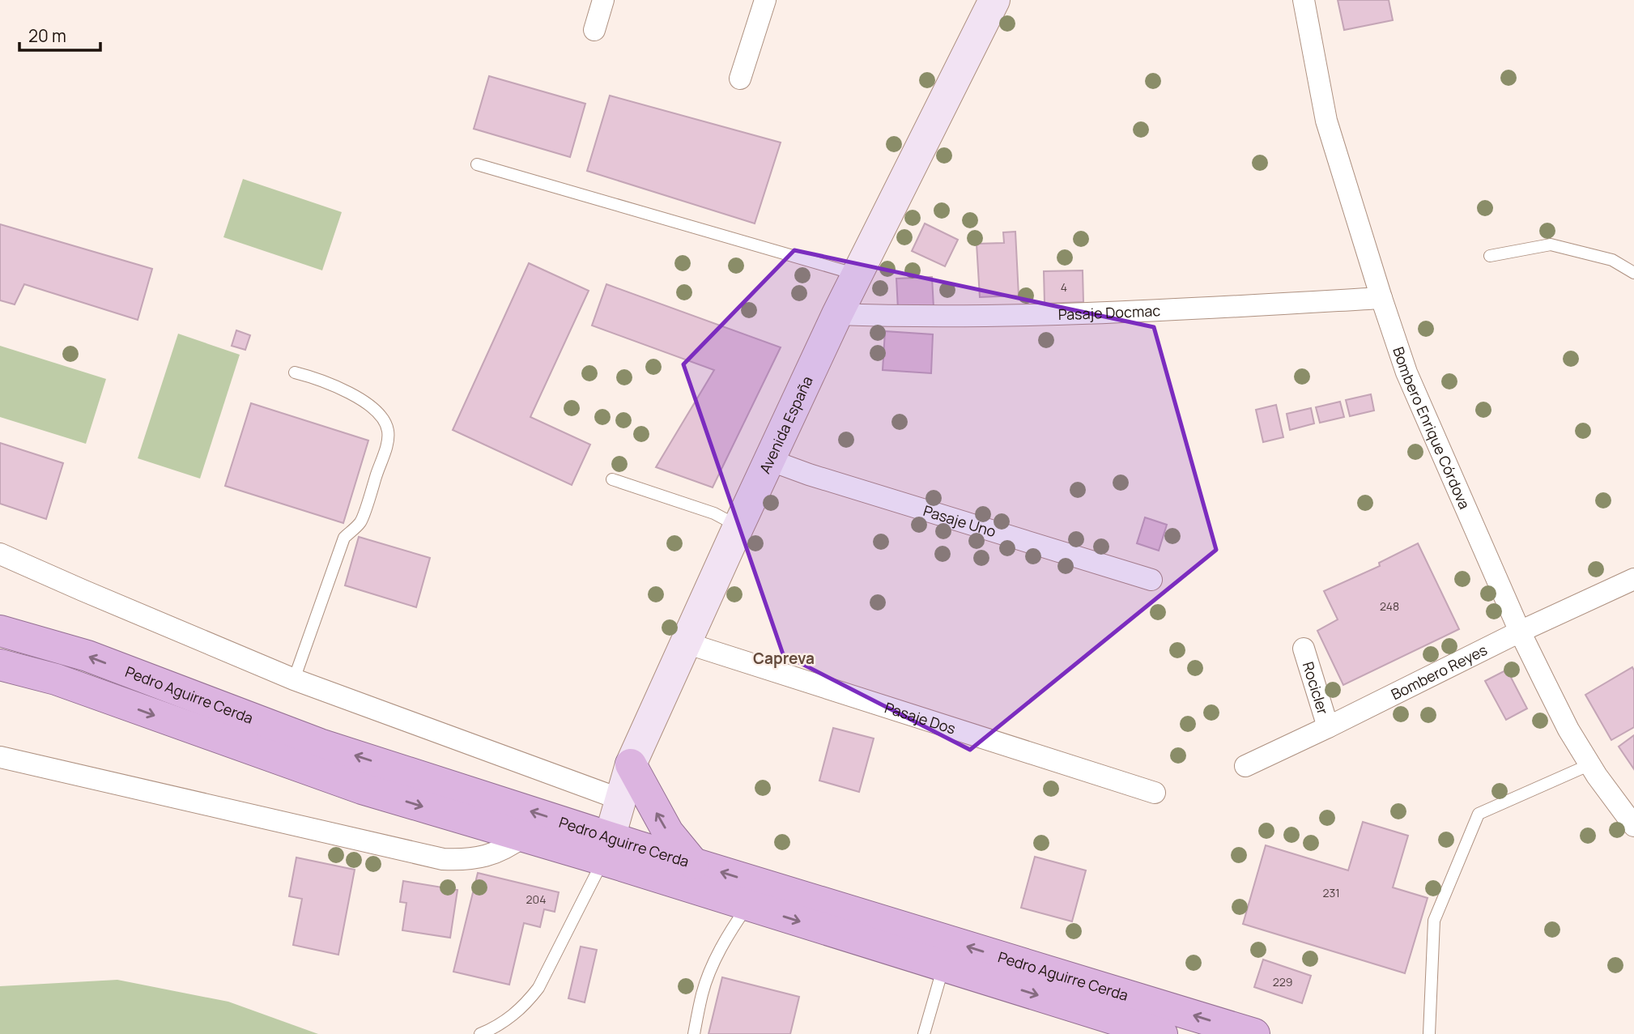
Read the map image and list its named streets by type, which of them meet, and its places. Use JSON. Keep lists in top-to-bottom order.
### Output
{
  "streets": {
    "highway": ["Pedro Aguirre Cerda"],
    "main road": ["Avenida España"],
    "street": [
      "Pasaje Docmac",
      "Bombero Enrique Córdova",
      "Pasaje Uno",
      "Bombero Reyes",
      "Rocicler",
      "Pasaje Dos"
    ]
  },
  "crossings": [
    ["Pasaje Docmac", "Avenida España"],
    ["Pasaje Docmac", "Bombero Enrique Córdova"],
    ["Avenida España", "Pasaje Uno"],
    ["Avenida España", "Pedro Aguirre Cerda"],
    ["Avenida España", "Pasaje Dos"],
    ["Bombero Enrique Córdova", "Bombero Reyes"],
    ["Bombero Reyes", "Rocicler"]
  ],
  "districts": ["Capreva"],
  "house_numbers": [
    "4",
    "248",
    "231",
    "204",
    "229"
  ],
  "scale_bar": "20 m"
}
